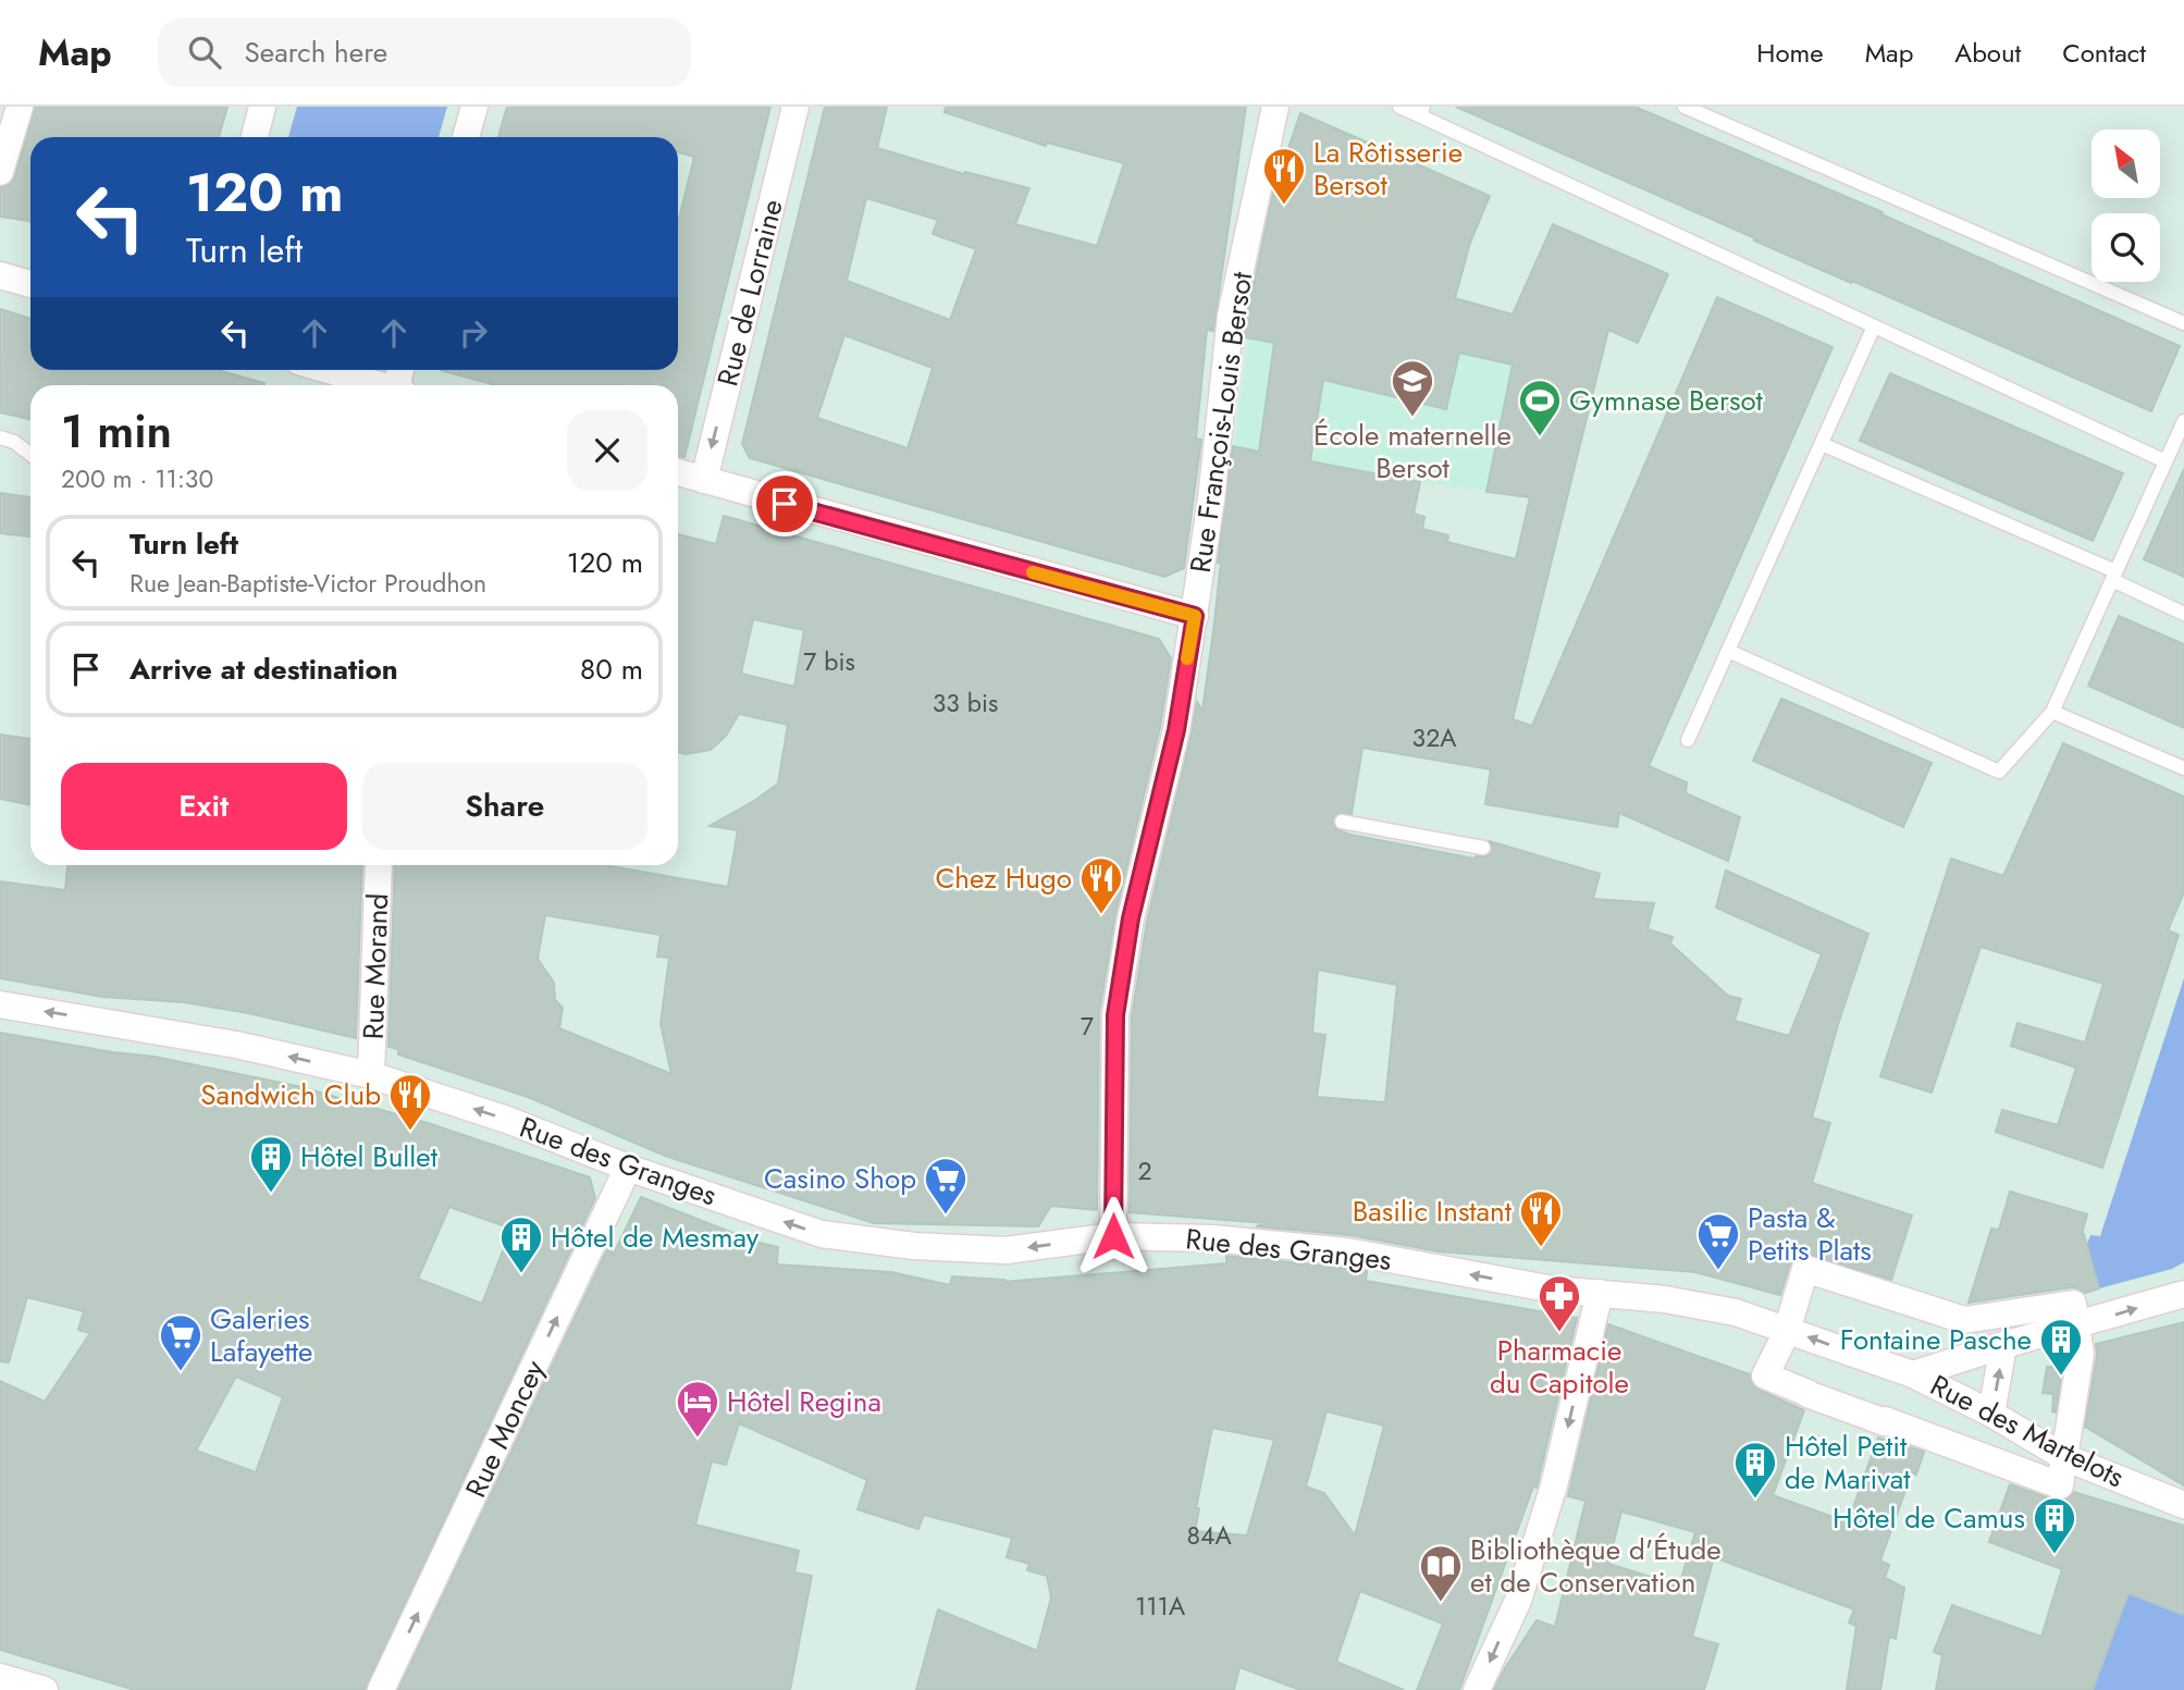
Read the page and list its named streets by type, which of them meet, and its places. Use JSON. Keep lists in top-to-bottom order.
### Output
{
  "streets": {
    "street": [
      "Rue de Lorraine",
      "Rue François-Louis Bersot",
      "Rue Morand",
      "Rue des Granges",
      "Rue Moncey",
      "Rue des Martelots"
    ]
  },
  "crossings": [
    ["Rue François-Louis Bersot", "Rue des Granges"],
    ["Rue Morand", "Rue des Granges"],
    ["Rue des Granges", "Rue Moncey"],
    ["Rue des Granges", "Rue des Martelots"]
  ],
  "one_way": ["Rue de Lorraine", "Rue des Granges", "Rue Moncey"],
  "places": {
    "restaurant": [
      "La Rôtisserie Bersot",
      "Chez Hugo",
      "Sandwich Club",
      "Basilic Instant"
    ],
    "school or university": ["École maternelle Bersot"],
    "sports": ["Gymnase Bersot"],
    "building": [
      "Hôtel Bullet",
      "Hôtel de Mesmay",
      "Fontaine Pasche",
      "Hôtel Petit de Marivat",
      "Hôtel de Camus"
    ],
    "supermarket": ["Casino Shop", "Pasta & Petits Plats", "Galeries Lafayette"],
    "pharmacy": ["Pharmacie du Capitole"],
    "hotel": ["Hôtel Regina"],
    "library": ["Bibliothèque d'Étude et de Conservation"]
  },
  "house_numbers": [
    "7 bis",
    "33 bis",
    "32A",
    "7",
    "2",
    "84A",
    "111A"
  ],
  "north": "top left",
  "page": {
    "header": "Map",
    "search": "Search here",
    "nav": [
      "Home",
      "Map",
      "About",
      "Contact"
    ],
    "turn": ["120 m", "Turn left"],
    "heading": ["1 min", "200 m · 11:30"],
    "list": [
      {
        "name": "Turn left",
        "note": "Rue Jean-Baptiste-Victor Proudhon",
        "value": "120 m"
      },
      {
        "name": "Arrive at destination",
        "value": "80 m"
      }
    ],
    "buttons": ["Exit", "Share"]
  }
}
